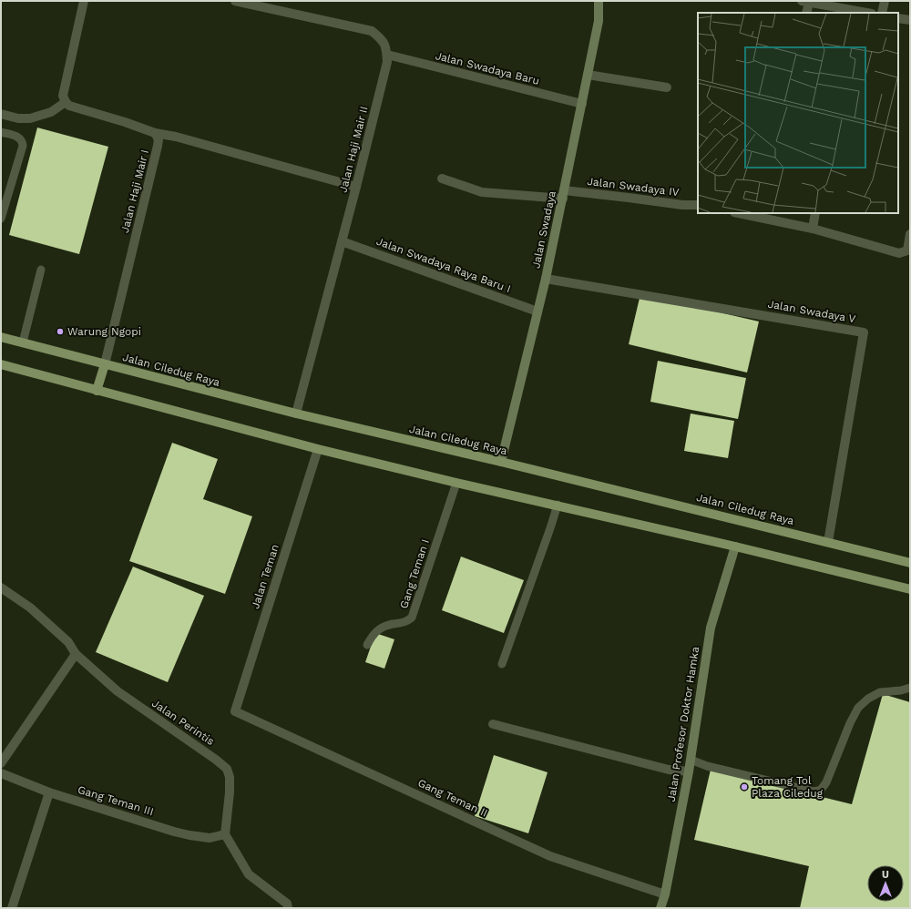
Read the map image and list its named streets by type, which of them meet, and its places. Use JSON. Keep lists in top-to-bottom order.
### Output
{
  "streets": {
    "main road": ["Jalan Ciledug Raya"],
    "street": [
      "Jalan Swadaya Baru",
      "Jalan Haji Mair II",
      "Jalan Swadaya IV",
      "Jalan Haji Mair I",
      "Jalan Swadaya",
      "Jalan Swadaya Raya Baru I",
      "Jalan Swadaya V",
      "Jalan Teman",
      "Jalan Perintis",
      "Jalan Profesor Doktor Hamka",
      "Gang Teman II",
      "Gang Teman III"
    ],
    "lane": ["Gang Teman I"]
  },
  "crossings": [
    ["Jalan Swadaya Baru", "Jalan Haji Mair II"],
    ["Jalan Swadaya Baru", "Jalan Swadaya"],
    ["Jalan Haji Mair II", "Jalan Swadaya Raya Baru I"],
    ["Jalan Haji Mair II", "Jalan Ciledug Raya"],
    ["Jalan Swadaya IV", "Jalan Swadaya"],
    ["Jalan Haji Mair I", "Jalan Ciledug Raya"],
    ["Jalan Swadaya", "Jalan Swadaya Raya Baru I"],
    ["Jalan Swadaya", "Jalan Swadaya V"],
    ["Jalan Swadaya", "Jalan Ciledug Raya"],
    ["Jalan Swadaya V", "Jalan Ciledug Raya"],
    ["Jalan Teman", "Gang Teman II"],
    ["Jalan Perintis", "Gang Teman III"],
    ["Jalan Profesor Doktor Hamka", "Gang Teman II"]
  ],
  "places": ["Warung Ngopi", "Tomang Tol Plaza Ciledug"],
  "north": "top"
}
